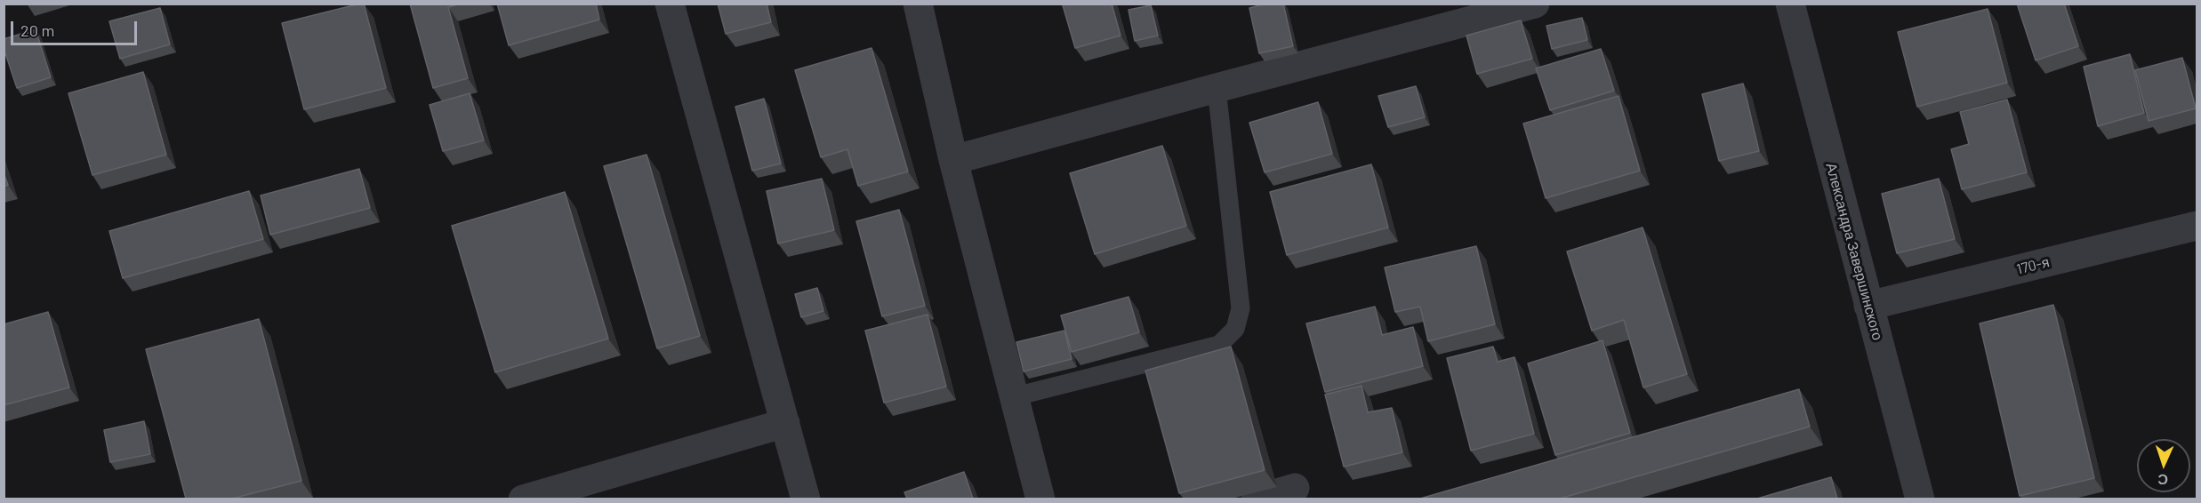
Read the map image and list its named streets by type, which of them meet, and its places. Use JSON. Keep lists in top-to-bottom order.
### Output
{
  "streets": {
    "street": ["Александра Завершинского", "170-я"]
  },
  "crossings": [
    ["Александра Завершинского", "170-я"]
  ],
  "scale_bar": "20 m",
  "north": "bottom"
}
